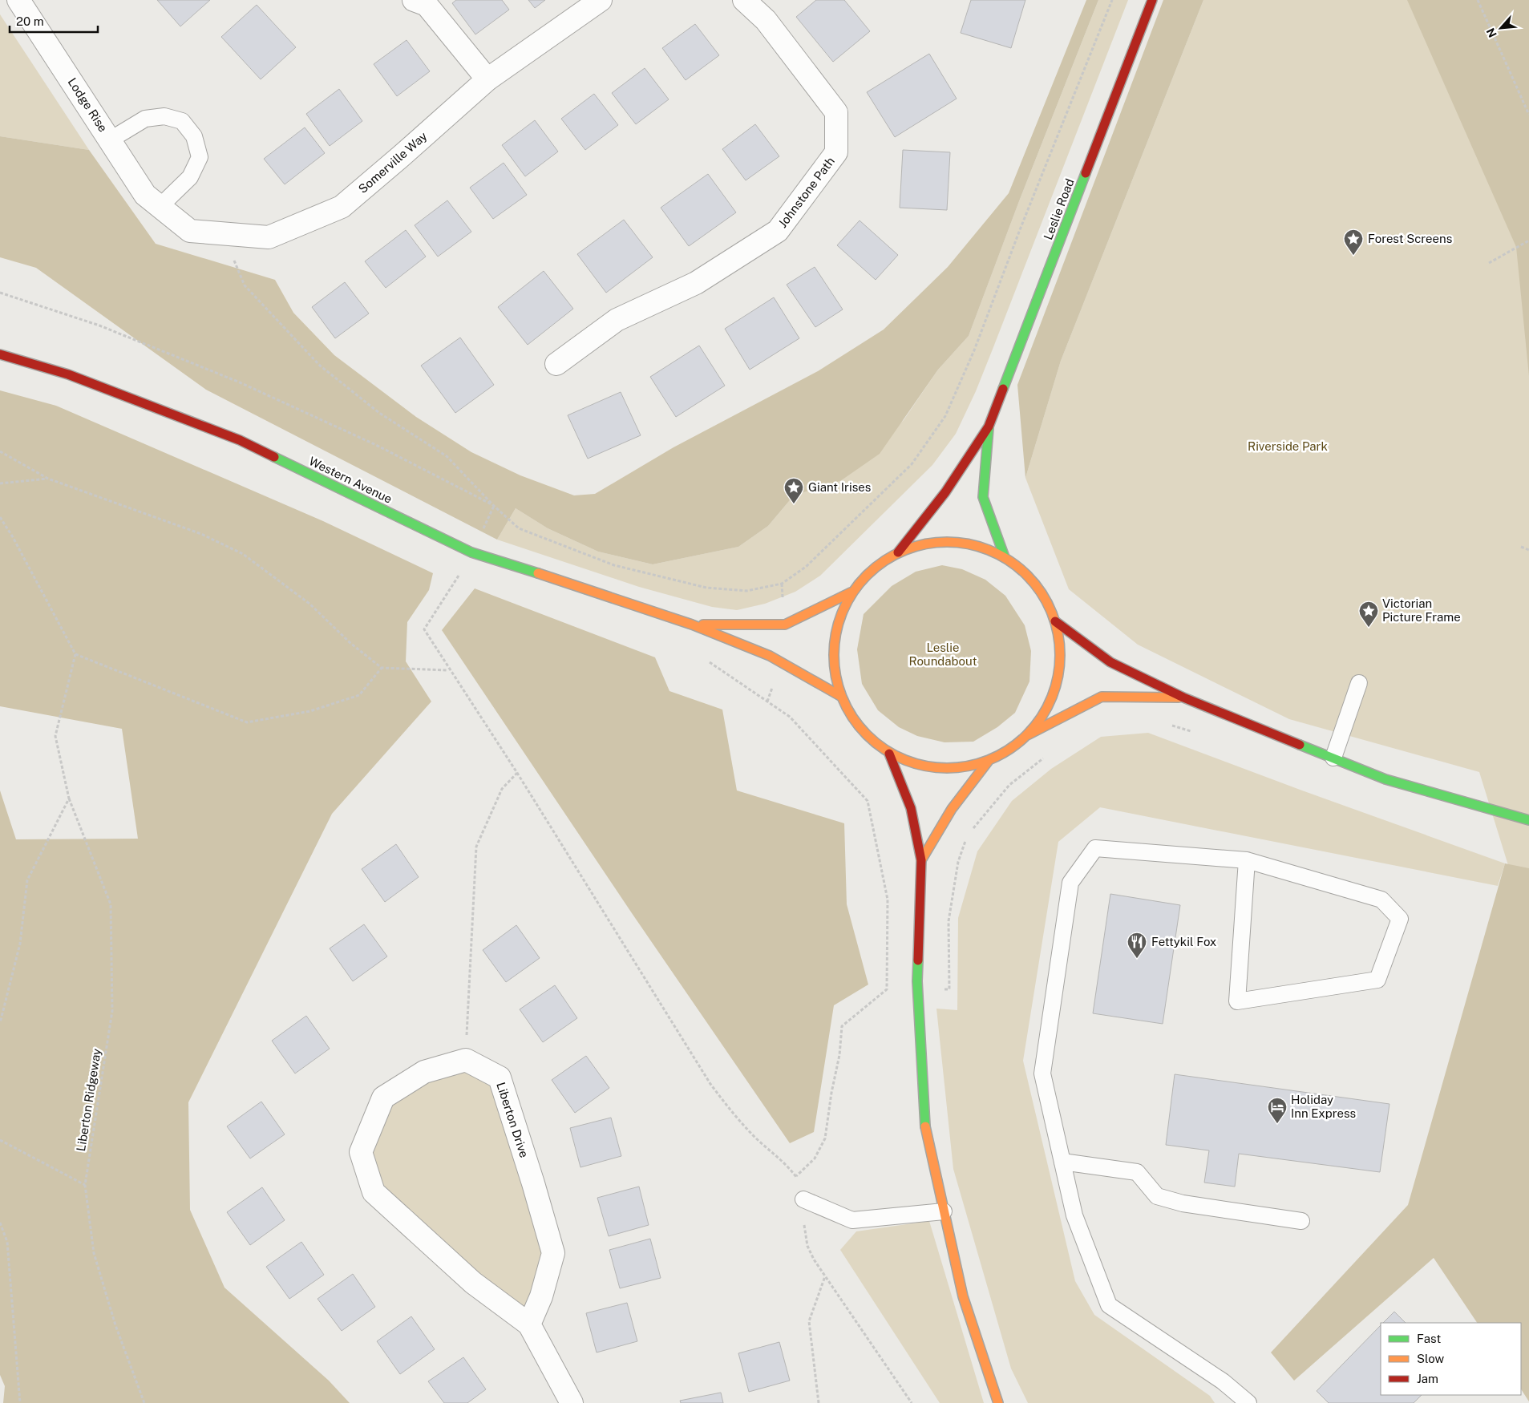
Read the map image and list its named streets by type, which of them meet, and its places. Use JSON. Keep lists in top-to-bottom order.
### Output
{
  "streets": {
    "main road": ["Leslie Road", "Western Avenue"],
    "street": [
      "Lodge Rise",
      "Somerville Way",
      "Johnstone Path",
      "Liberton Drive"
    ],
    "path": ["Liberton Ridgeway"]
  },
  "crossings": [
    ["Lodge Rise", "Somerville Way"]
  ],
  "parks": ["Riverside Park", "Leslie Roundabout"],
  "places": {
    "place": ["Forest Screens", "Giant Irises", "Victorian Picture Frame"],
    "restaurant": ["Fettykil Fox"],
    "hotel": ["Holiday Inn Express"]
  },
  "legend": ["Fast", "Slow", "Jam"],
  "scale_bar": "20 m",
  "north": "bottom left"
}
